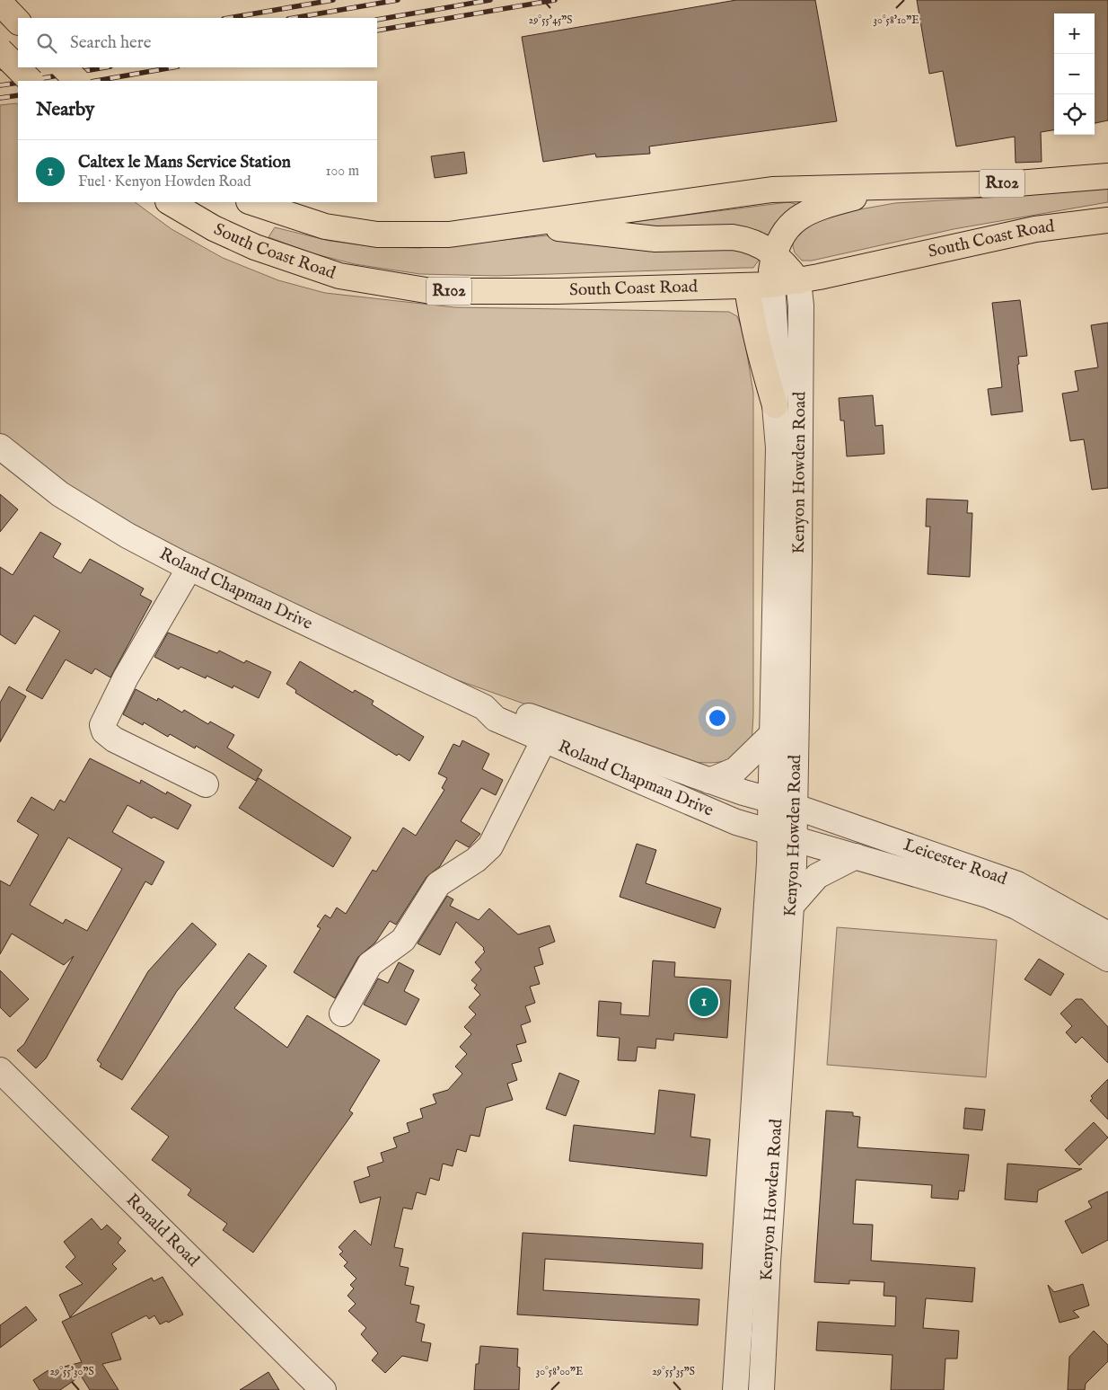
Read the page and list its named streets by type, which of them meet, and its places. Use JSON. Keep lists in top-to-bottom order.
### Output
{
  "streets": {
    "highway": ["R102", "South Coast Road"],
    "street": [
      "Kenyon Howden Road",
      "Roland Chapman Drive",
      "Leicester Road",
      "Ronald Road"
    ]
  },
  "crossings": [
    ["South Coast Road", "Kenyon Howden Road"],
    ["Kenyon Howden Road", "Roland Chapman Drive"],
    ["Kenyon Howden Road", "Leicester Road"],
    ["Roland Chapman Drive", "Leicester Road"]
  ],
  "page": {
    "map_buttons": ["+", "−"],
    "search": "Search here",
    "heading": "Nearby",
    "list": [
      {
        "mark": "1",
        "name": "Caltex le Mans Service Station",
        "note": "Fuel · Kenyon Howden Road",
        "value": "100 m"
      }
    ],
    "pins": "1"
  },
  "coordinates": [
    "30°58'10\"E",
    "29°55'45\"S",
    "29°55'30\"S",
    "29°55'35\"S",
    "30°58'00\"E"
  ]
}
